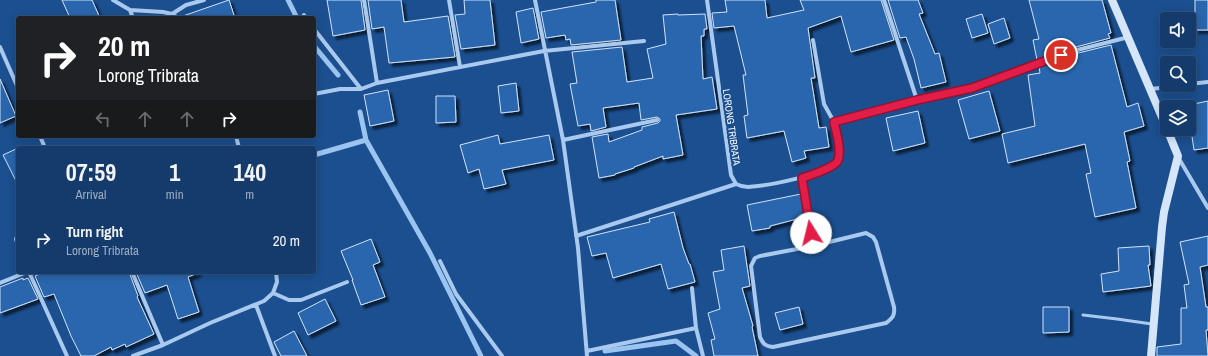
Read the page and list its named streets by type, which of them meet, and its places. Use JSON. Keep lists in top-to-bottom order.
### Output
{
  "streets": {
    "street": ["LORONG TRIBRATA"]
  },
  "page": {
    "turn": ["20 m", "Lorong Tribrata"],
    "eta": [
      "07:59",
      "Arrival",
      "1",
      "min",
      "140",
      "m"
    ],
    "list": [
      {
        "name": "Turn right",
        "note": "Lorong Tribrata",
        "value": "20 m"
      }
    ]
  }
}
